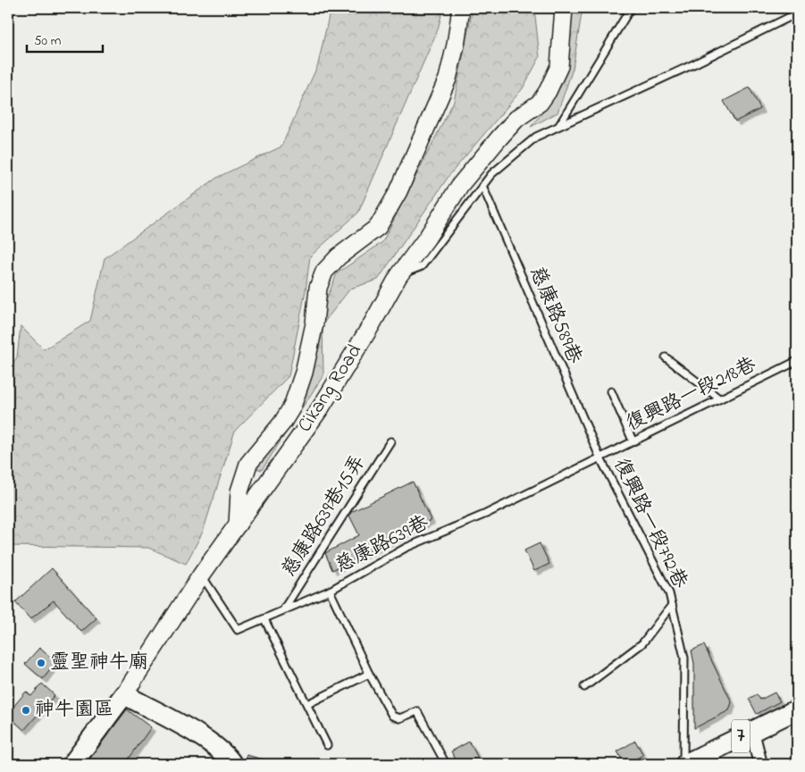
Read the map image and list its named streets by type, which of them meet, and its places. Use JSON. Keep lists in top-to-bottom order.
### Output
{
  "streets": {
    "main road": ["Cikang Road", "7"],
    "lane": [
      "慈康路589巷",
      "復興路一段218巷",
      "慈康路639巷15弄",
      "復興路一段792巷",
      "慈康路639巷"
    ]
  },
  "crossings": [
    ["慈康路589巷", "復興路一段218巷"],
    ["慈康路589巷", "復興路一段792巷"],
    ["慈康路589巷", "慈康路639巷"],
    ["Cikang Road", "慈康路639巷"],
    ["復興路一段218巷", "復興路一段792巷"],
    ["復興路一段218巷", "慈康路639巷"],
    ["慈康路639巷15弄", "慈康路639巷"],
    ["復興路一段792巷", "慈康路639巷"],
    ["復興路一段792巷", "7"]
  ],
  "places": ["靈聖神牛廟", "神牛園區"],
  "scale_bar": "50 m"
}
